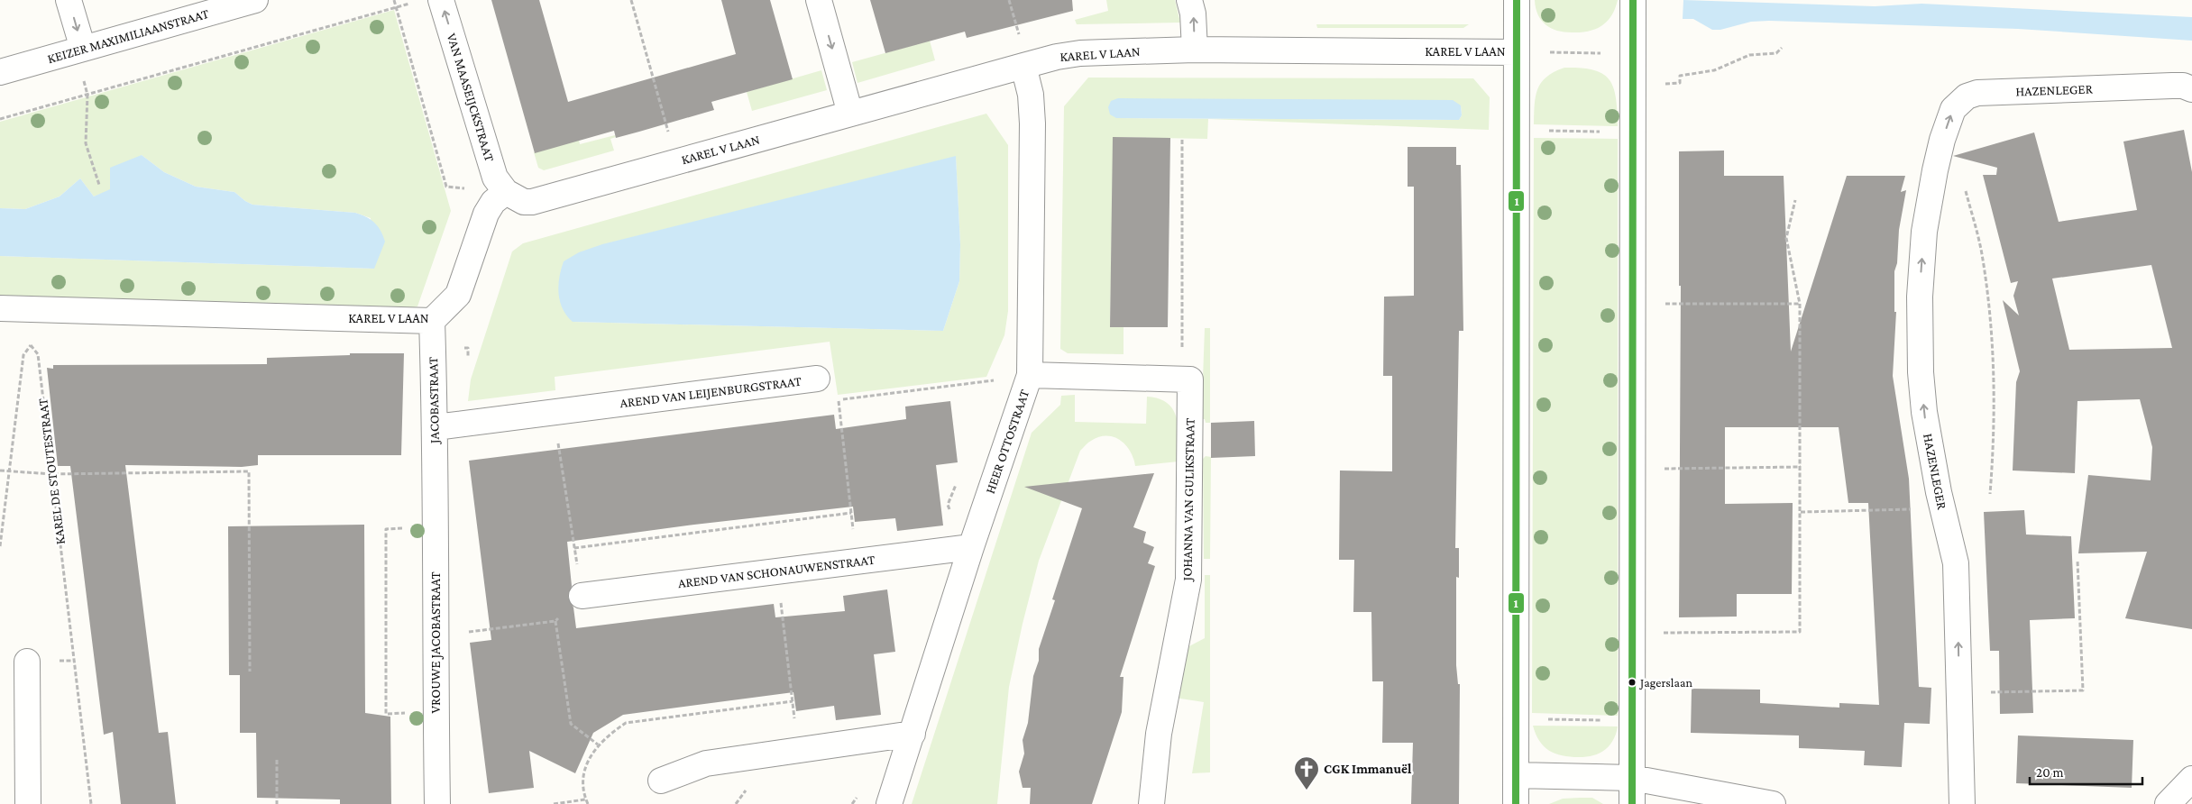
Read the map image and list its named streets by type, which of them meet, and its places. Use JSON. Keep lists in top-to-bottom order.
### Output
{
  "streets": {
    "street": [
      "KEIZER MAXIMILIAANSTRAAT",
      "KAREL V LAAN",
      "HAZENLEGER",
      "VAN MAASEIJCKSTRAAT",
      "AREND VAN LEIJENBURGSTRAAT",
      "JACOBASTRAAT",
      "HEER OTTOSTRAAT",
      "JOHANNA VAN GULIKSTRAAT",
      "AREND VAN SCHONAUWENSTRAAT",
      "VROUWE JACOBASTRAAT"
    ],
    "path": ["KAREL DE STOUTESTRAAT"]
  },
  "crossings": [
    ["KAREL V LAAN", "VAN MAASEIJCKSTRAAT"],
    ["KAREL V LAAN", "JACOBASTRAAT"],
    ["KAREL V LAAN", "HEER OTTOSTRAAT"],
    ["AREND VAN LEIJENBURGSTRAAT", "JACOBASTRAAT"],
    ["JACOBASTRAAT", "VROUWE JACOBASTRAAT"],
    ["HEER OTTOSTRAAT", "AREND VAN SCHONAUWENSTRAAT"]
  ],
  "one_way": ["VAN MAASEIJCKSTRAAT"],
  "places": {
    "other": ["Jagerslaan"],
    "church": ["CGK Immanuël"]
  },
  "lines": ["transit line 1"],
  "scale_bar": "20 m"
}
